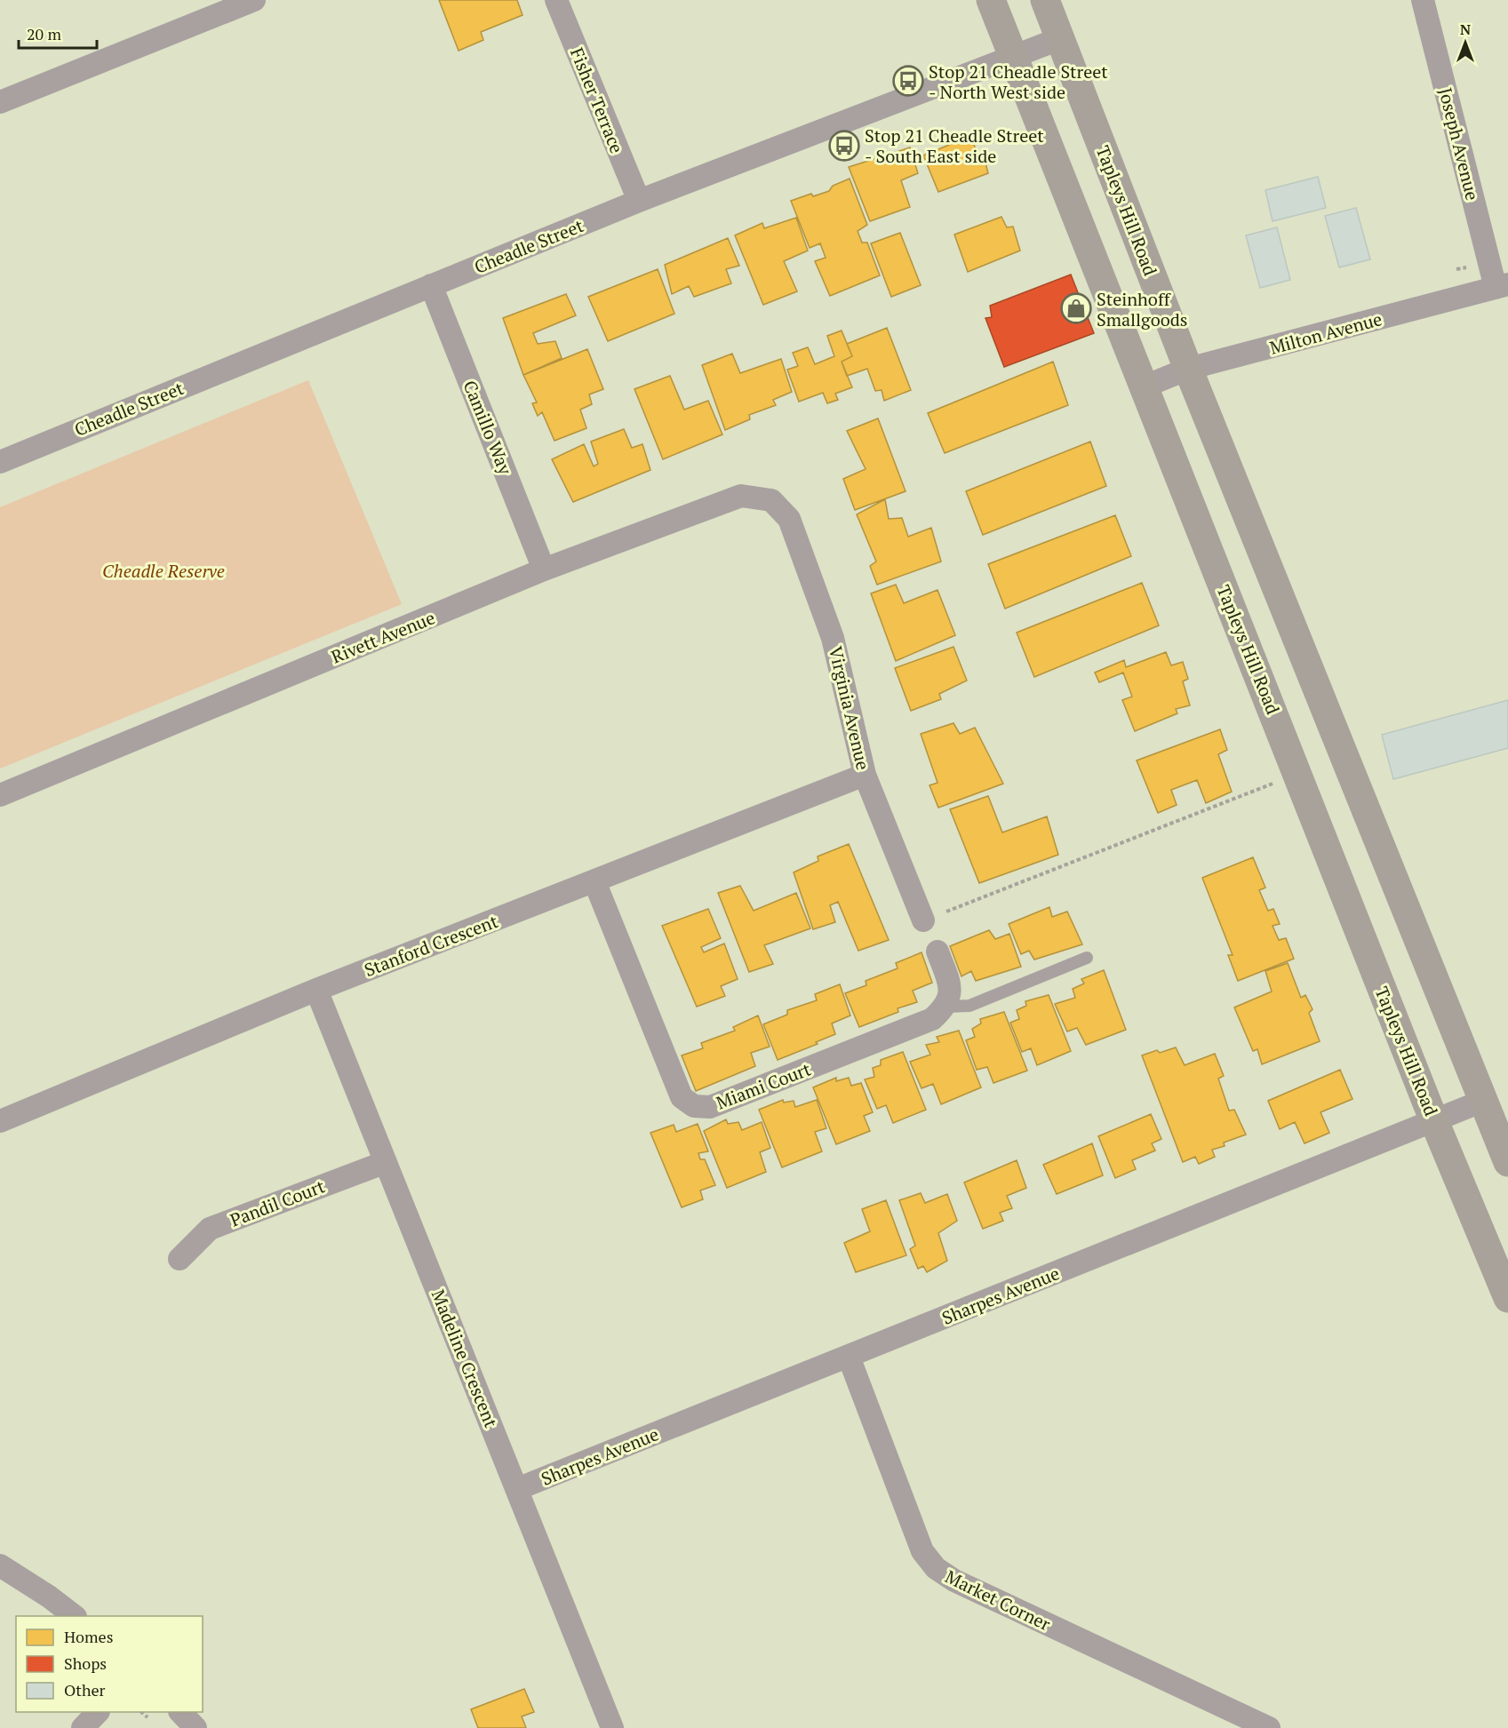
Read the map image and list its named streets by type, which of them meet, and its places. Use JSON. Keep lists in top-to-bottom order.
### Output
{
  "streets": {
    "main road": ["Tapleys Hill Road"],
    "street": [
      "Fisher Terrace",
      "Joseph Avenue",
      "Cheadle Street",
      "Milton Avenue",
      "Camillo Way",
      "Rivett Avenue",
      "Virginia Avenue",
      "Stanford Crescent",
      "Miami Court",
      "Pandil Court",
      "Sharpes Avenue",
      "Madeline Crescent",
      "Market Corner"
    ]
  },
  "crossings": [
    ["Fisher Terrace", "Cheadle Street"],
    ["Joseph Avenue", "Milton Avenue"],
    ["Tapleys Hill Road", "Cheadle Street"],
    ["Tapleys Hill Road", "Milton Avenue"],
    ["Tapleys Hill Road", "Sharpes Avenue"],
    ["Cheadle Street", "Camillo Way"],
    ["Camillo Way", "Rivett Avenue"],
    ["Rivett Avenue", "Virginia Avenue"],
    ["Virginia Avenue", "Stanford Crescent"],
    ["Stanford Crescent", "Miami Court"],
    ["Stanford Crescent", "Madeline Crescent"],
    ["Pandil Court", "Madeline Crescent"],
    ["Sharpes Avenue", "Madeline Crescent"],
    ["Sharpes Avenue", "Market Corner"]
  ],
  "parks": ["Cheadle Reserve"],
  "places": {
    "bus stop": ["Stop 21 Cheadle Street - North West side", "Stop 21 Cheadle Street - South East side"],
    "shop": ["Steinhoff Smallgoods"]
  },
  "legend": ["Homes", "Shops", "Other"],
  "scale_bar": "20 m",
  "north": "top"
}
